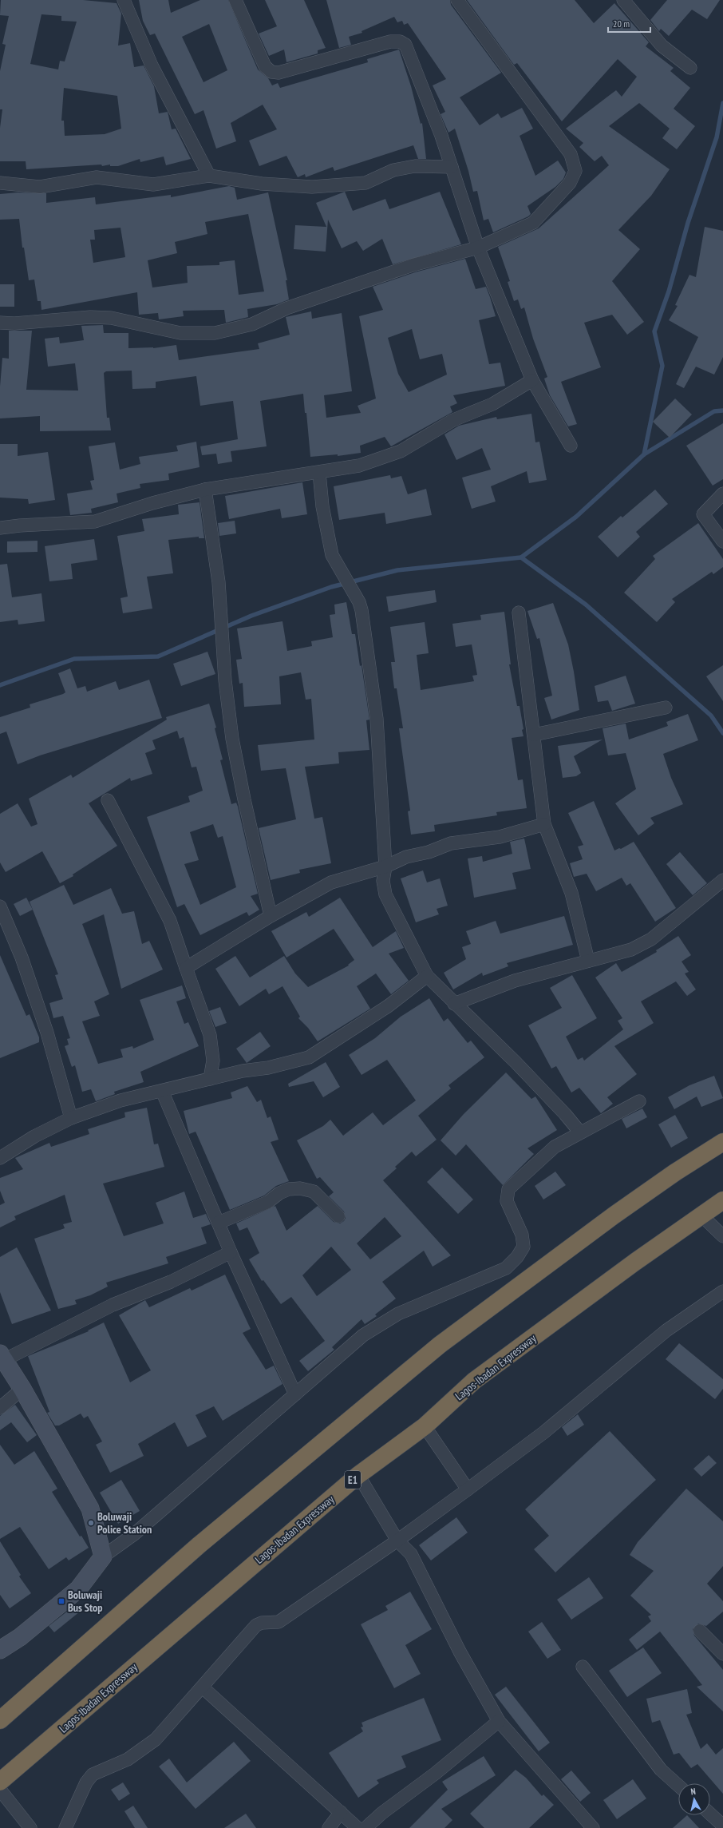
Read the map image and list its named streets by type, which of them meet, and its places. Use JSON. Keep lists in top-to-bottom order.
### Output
{
  "streets": {
    "highway": ["Lagos-Ibadan Expressway", "E1"]
  },
  "places": {
    "other": ["Boluwaji Police Station"],
    "transit": ["Boluwaji Bus Stop"]
  },
  "scale_bar": "20 m",
  "north": "top"
}
